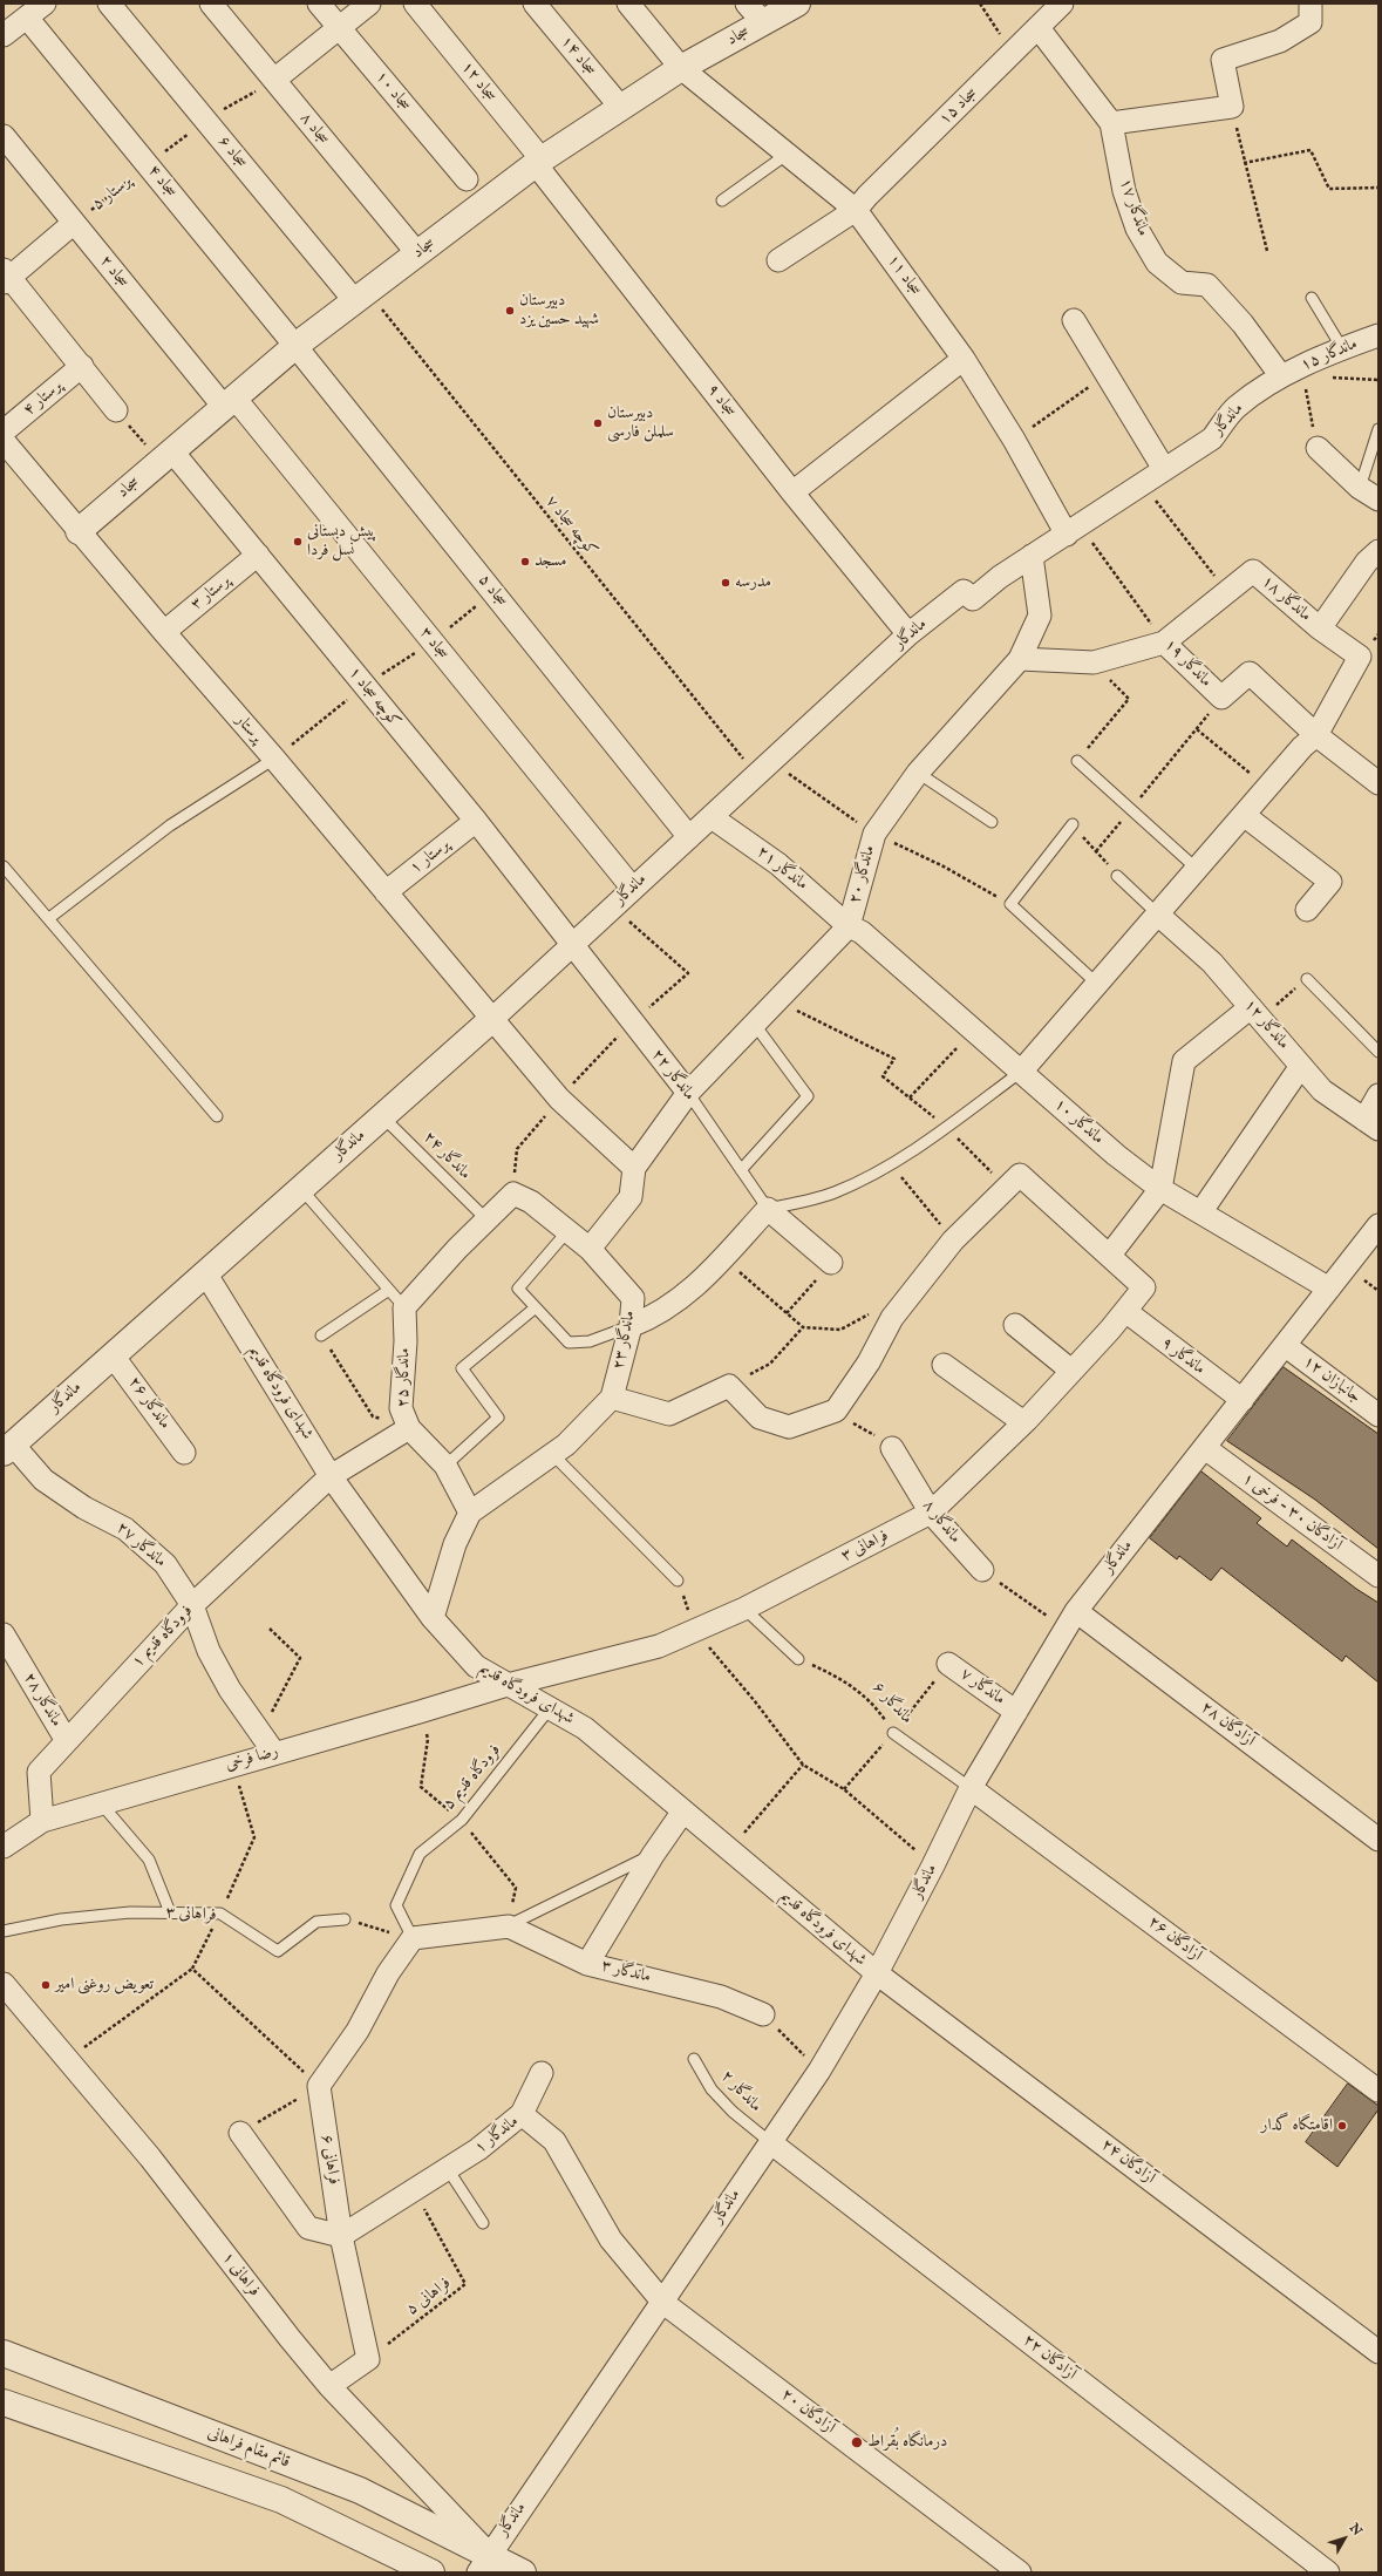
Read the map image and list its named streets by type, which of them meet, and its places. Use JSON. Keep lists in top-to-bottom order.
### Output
{
  "streets": {
    "street": [
      "سجاد",
      "سجاد ۱۴",
      "سجاد ۱۲",
      "سجاد ۱۰",
      "سجاد ۱۵",
      "سجاد ۸",
      "سجاد ۶",
      "سجاد ۴",
      "ماندگار ۱۷",
      "سجاد ۲",
      "سجاد ۱۱",
      "ماندگار ۱۵",
      "پرستار ۴",
      "سجاد ۹",
      "ماندگار",
      "سجاد ۵",
      "پرستار ۳",
      "ماندگار ۱۸",
      "سجاد ۳",
      "ماندگار ۱۹",
      "کوچه سجاد ۱",
      "پرستار",
      "پرستار ۱",
      "ماندگار ۲۱",
      "ماندگار ۲۰",
      "ماندگار ۱۲",
      "ماندگار ۲۲",
      "ماندگار ۱۰",
      "ماندگار ۲۳",
      "ماندگار ۹",
      "ماندگار ۲۵",
      "جانبازان ۱۲",
      "شهدای فرودگاه قدیم",
      "ماندگار ۲۶",
      "آزادگان ۳۰ - فرخی ۱",
      "ماندگار ۸",
      "ماندگار ۲۷",
      "فراهانی ۳",
      "فرودگاه قدیم ۱",
      "ماندگار ۷",
      "ماندگار ۲۸",
      "آزادگان ۲۸",
      "رضا فرخی",
      "آزادگان ۲۶",
      "ماندگار ۳",
      "ماندگار ۱",
      "فراهانی ۶",
      "آزادگان ۲۴",
      "فراهانی ۱",
      "آزادگان ۲۲",
      "آزادگان ۲۰",
      "قائم مقام فراهانی"
    ],
    "lane": [
      "ماندگار ۲۴",
      "ماندگار ۶",
      "فرودگاه قدیم ۵",
      "ماندگار ۲"
    ],
    "path": ["پرستار ۵", "کوچه سجاد ۷", "فراهانی ۵"]
  },
  "crossings": [
    ["سجاد", "سجاد ۱۴"],
    ["سجاد", "سجاد ۱۲"],
    ["سجاد", "سجاد ۸"],
    ["سجاد", "سجاد ۶"],
    ["سجاد", "سجاد ۴"],
    ["سجاد", "سجاد ۲"],
    ["سجاد", "سجاد ۱۱"],
    ["سجاد", "سجاد ۹"],
    ["سجاد", "کوچه سجاد ۷"],
    ["سجاد", "سجاد ۵"],
    ["سجاد", "سجاد ۳"],
    ["سجاد", "کوچه سجاد ۱"],
    ["سجاد", "پرستار"],
    ["سجاد ۱۲", "سجاد ۹"],
    ["سجاد ۱۵", "ماندگار ۱۷"],
    ["سجاد ۱۵", "سجاد ۱۱"],
    ["سجاد ۸", "پرستار ۵"],
    ["سجاد ۶", "پرستار ۵"],
    ["سجاد ۶", "کوچه سجاد ۷"],
    ["سجاد ۴", "پرستار ۵"],
    ["سجاد ۴", "سجاد ۵"],
    ["پرستار ۵", "سجاد ۲"],
    ["ماندگار ۱۷", "ماندگار ۱۵"],
    ["ماندگار ۱۷", "ماندگار"],
    ["سجاد ۲", "سجاد ۳"],
    ["سجاد ۱۱", "ماندگار"],
    ["سجاد ۱۱", "ماندگار ۱۹"],
    ["ماندگار ۱۵", "ماندگار"],
    ["سجاد ۹", "ماندگار"],
    ["ماندگار", "کوچه سجاد ۷"],
    ["ماندگار", "سجاد ۵"],
    ["ماندگار", "سجاد ۳"],
    ["ماندگار", "ماندگار ۱۹"],
    ["ماندگار", "کوچه سجاد ۱"],
    ["ماندگار", "پرستار"],
    ["ماندگار", "ماندگار ۲۱"],
    ["ماندگار", "ماندگار ۲۰"],
    ["ماندگار", "ماندگار ۲۲"],
    ["ماندگار", "ماندگار ۱۰"],
    ["ماندگار", "ماندگار ۲۴"],
    ["ماندگار", "ماندگار ۹"],
    ["ماندگار", "جانبازان ۱۲"],
    ["ماندگار", "شهدای فرودگاه قدیم"],
    ["ماندگار", "ماندگار ۲۶"],
    ["ماندگار", "آزادگان ۳۰ - فرخی ۱"],
    ["ماندگار", "ماندگار ۲۷"],
    ["ماندگار", "ماندگار ۷"],
    ["ماندگار", "ماندگار ۶"],
    ["ماندگار", "آزادگان ۲۸"],
    ["ماندگار", "آزادگان ۲۶"],
    ["ماندگار", "ماندگار ۲"],
    ["ماندگار", "ماندگار ۱"],
    ["ماندگار", "آزادگان ۲۴"],
    ["ماندگار", "فراهانی ۱"],
    ["ماندگار", "آزادگان ۲۲"],
    ["ماندگار", "آزادگان ۲۰"],
    ["ماندگار", "قائم مقام فراهانی"],
    ["کوچه سجاد ۷", "ماندگار ۲۰"],
    ["پرستار ۳", "کوچه سجاد ۱"],
    ["پرستار ۳", "پرستار"],
    ["ماندگار ۱۸", "ماندگار ۱۹"],
    ["کوچه سجاد ۱", "پرستار ۱"],
    ["کوچه سجاد ۱", "ماندگار ۲۲"],
    ["پرستار", "پرستار ۱"],
    ["ماندگار ۲۱", "ماندگار ۲۰"],
    ["ماندگار ۲۱", "ماندگار ۱۰"],
    ["ماندگار ۲۰", "ماندگار ۲۲"],
    ["ماندگار ۲۰", "ماندگار ۱۰"],
    ["ماندگار ۹", "فراهانی ۳"],
    ["ماندگار ۲۵", "فرودگاه قدیم ۱"],
    ["شهدای فرودگاه قدیم", "فراهانی ۳"],
    ["شهدای فرودگاه قدیم", "فرودگاه قدیم ۱"],
    ["شهدای فرودگاه قدیم", "رضا فرخی"],
    ["شهدای فرودگاه قدیم", "فرودگاه قدیم ۵"],
    ["شهدای فرودگاه قدیم", "آزادگان ۲۴"],
    ["ماندگار ۸", "فراهانی ۳"],
    ["ماندگار ۲۷", "فرودگاه قدیم ۱"],
    ["ماندگار ۲۷", "رضا فرخی"],
    ["فراهانی ۳", "رضا فرخی"],
    ["فرودگاه قدیم ۱", "ماندگار ۲۸"],
    ["فرودگاه قدیم ۱", "رضا فرخی"],
    ["ماندگار ۶", "آزادگان ۲۶"],
    ["ماندگار ۲", "آزادگان ۲۲"],
    ["ماندگار ۱", "فراهانی ۶"],
    ["ماندگار ۱", "فراهانی ۵"],
    ["ماندگار ۱", "آزادگان ۲۰"],
    ["فراهانی ۶", "فراهانی ۵"],
    ["فراهانی ۱", "قائم مقام فراهانی"]
  ],
  "places": [
    "دبیرستان شهید حسین یزد",
    "دبیرستان سلملن فارسی",
    "پیش دبستانی نسل فردا",
    "مسجد",
    "مدرسه",
    "تعویض روغنی امیر",
    "اقامتگاه گدار",
    "درمانگاه بُقراط"
  ],
  "north": "top right"
}
